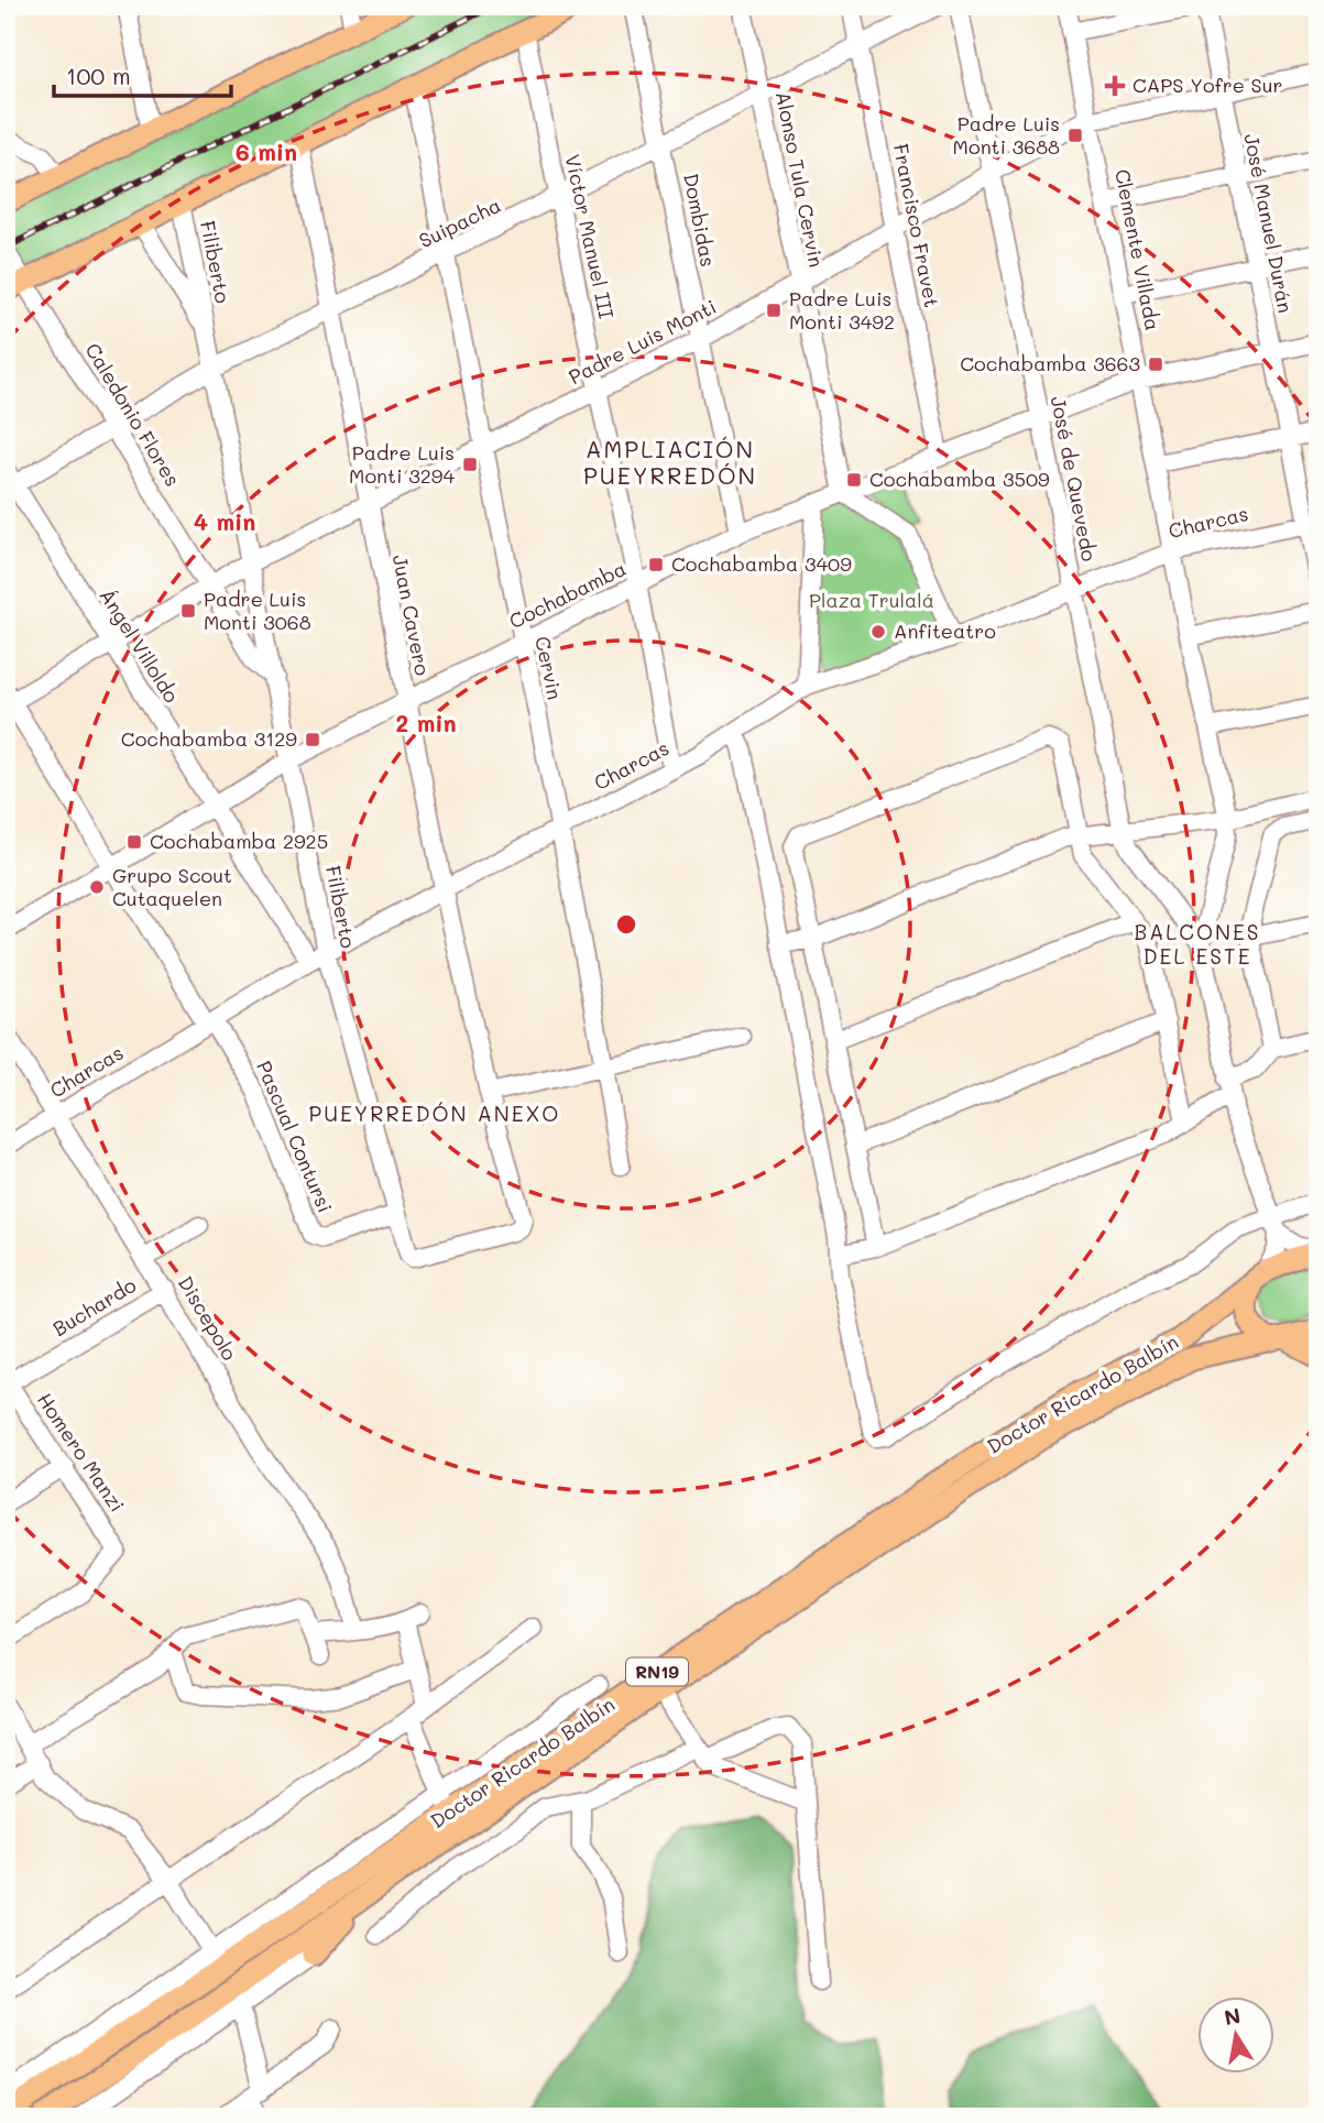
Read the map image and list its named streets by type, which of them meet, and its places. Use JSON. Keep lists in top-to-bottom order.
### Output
{
  "streets": {
    "main road": ["Doctor Ricardo Balbín", "RN19"],
    "street": [
      "Alonso Tula Cervin",
      "Dombidas",
      "Suipacha",
      "José Manuel Durán",
      "Francisco Fravet",
      "Víctor Manuel III",
      "Clemente Villada",
      "Filiberto",
      "Padre Luis Monti",
      "Caledonio Flores",
      "José de Quevedo",
      "Charcas",
      "Cochabamba",
      "Juan Cavero",
      "Ángel Villoldo",
      "Cervin",
      "Pascual Contursi",
      "Buchardo",
      "Discepolo",
      "Homero Manzi"
    ]
  },
  "crossings": [
    ["Alonso Tula Cervin", "Suipacha"],
    ["Alonso Tula Cervin", "Padre Luis Monti"],
    ["Alonso Tula Cervin", "Cochabamba"],
    ["Dombidas", "Suipacha"],
    ["Dombidas", "Padre Luis Monti"],
    ["Dombidas", "Cochabamba"],
    ["Suipacha", "Francisco Fravet"],
    ["Suipacha", "Víctor Manuel III"],
    ["Suipacha", "Filiberto"],
    ["Suipacha", "Caledonio Flores"],
    ["Suipacha", "Juan Cavero"],
    ["Suipacha", "Ángel Villoldo"],
    ["Suipacha", "Cervin"],
    ["José Manuel Durán", "Padre Luis Monti"],
    ["José Manuel Durán", "Charcas"],
    ["José Manuel Durán", "Cochabamba"],
    ["Francisco Fravet", "Padre Luis Monti"],
    ["Francisco Fravet", "Cochabamba"],
    ["Víctor Manuel III", "Padre Luis Monti"],
    ["Víctor Manuel III", "Charcas"],
    ["Víctor Manuel III", "Cochabamba"],
    ["Clemente Villada", "Padre Luis Monti"],
    ["Clemente Villada", "José de Quevedo"],
    ["Clemente Villada", "Charcas"],
    ["Clemente Villada", "Cochabamba"],
    ["Filiberto", "Padre Luis Monti"],
    ["Filiberto", "Caledonio Flores"],
    ["Filiberto", "Charcas"],
    ["Filiberto", "Cochabamba"],
    ["Filiberto", "Juan Cavero"],
    ["Filiberto", "Pascual Contursi"],
    ["Padre Luis Monti", "Caledonio Flores"],
    ["Padre Luis Monti", "José de Quevedo"],
    ["Padre Luis Monti", "Juan Cavero"],
    ["Padre Luis Monti", "Ángel Villoldo"],
    ["Padre Luis Monti", "Cervin"],
    ["Padre Luis Monti", "Pascual Contursi"],
    ["José de Quevedo", "Charcas"],
    ["José de Quevedo", "Cochabamba"],
    ["Charcas", "Juan Cavero"],
    ["Charcas", "Ángel Villoldo"],
    ["Charcas", "Cervin"],
    ["Charcas", "Pascual Contursi"],
    ["Charcas", "Discepolo"],
    ["Cochabamba", "Juan Cavero"],
    ["Cochabamba", "Ángel Villoldo"],
    ["Cochabamba", "Cervin"],
    ["Cochabamba", "Pascual Contursi"],
    ["Buchardo", "Discepolo"],
    ["Buchardo", "Homero Manzi"]
  ],
  "districts": ["AMPLIACIÓN PUEYRREDÓN", "BALCONES DEL ESTE", "PUEYRREDÓN ANEXO"],
  "parks": ["Plaza Trulalá"],
  "places": {
    "health": ["CAPS Yofre Sur"],
    "transit": [
      "Padre Luis Monti 3688",
      "Padre Luis Monti 3492",
      "Cochabamba 3663",
      "Padre Luis Monti 3294",
      "Cochabamba 3509",
      "Cochabamba 3409",
      "Padre Luis Monti 3068",
      "Cochabamba 3129",
      "Cochabamba 2925"
    ],
    "other": ["Anfiteatro", "Grupo Scout Cutaquelen"]
  },
  "scale_bar": "100 m",
  "north": "top",
  "rings": ["6 min", "4 min", "2 min"]
}
